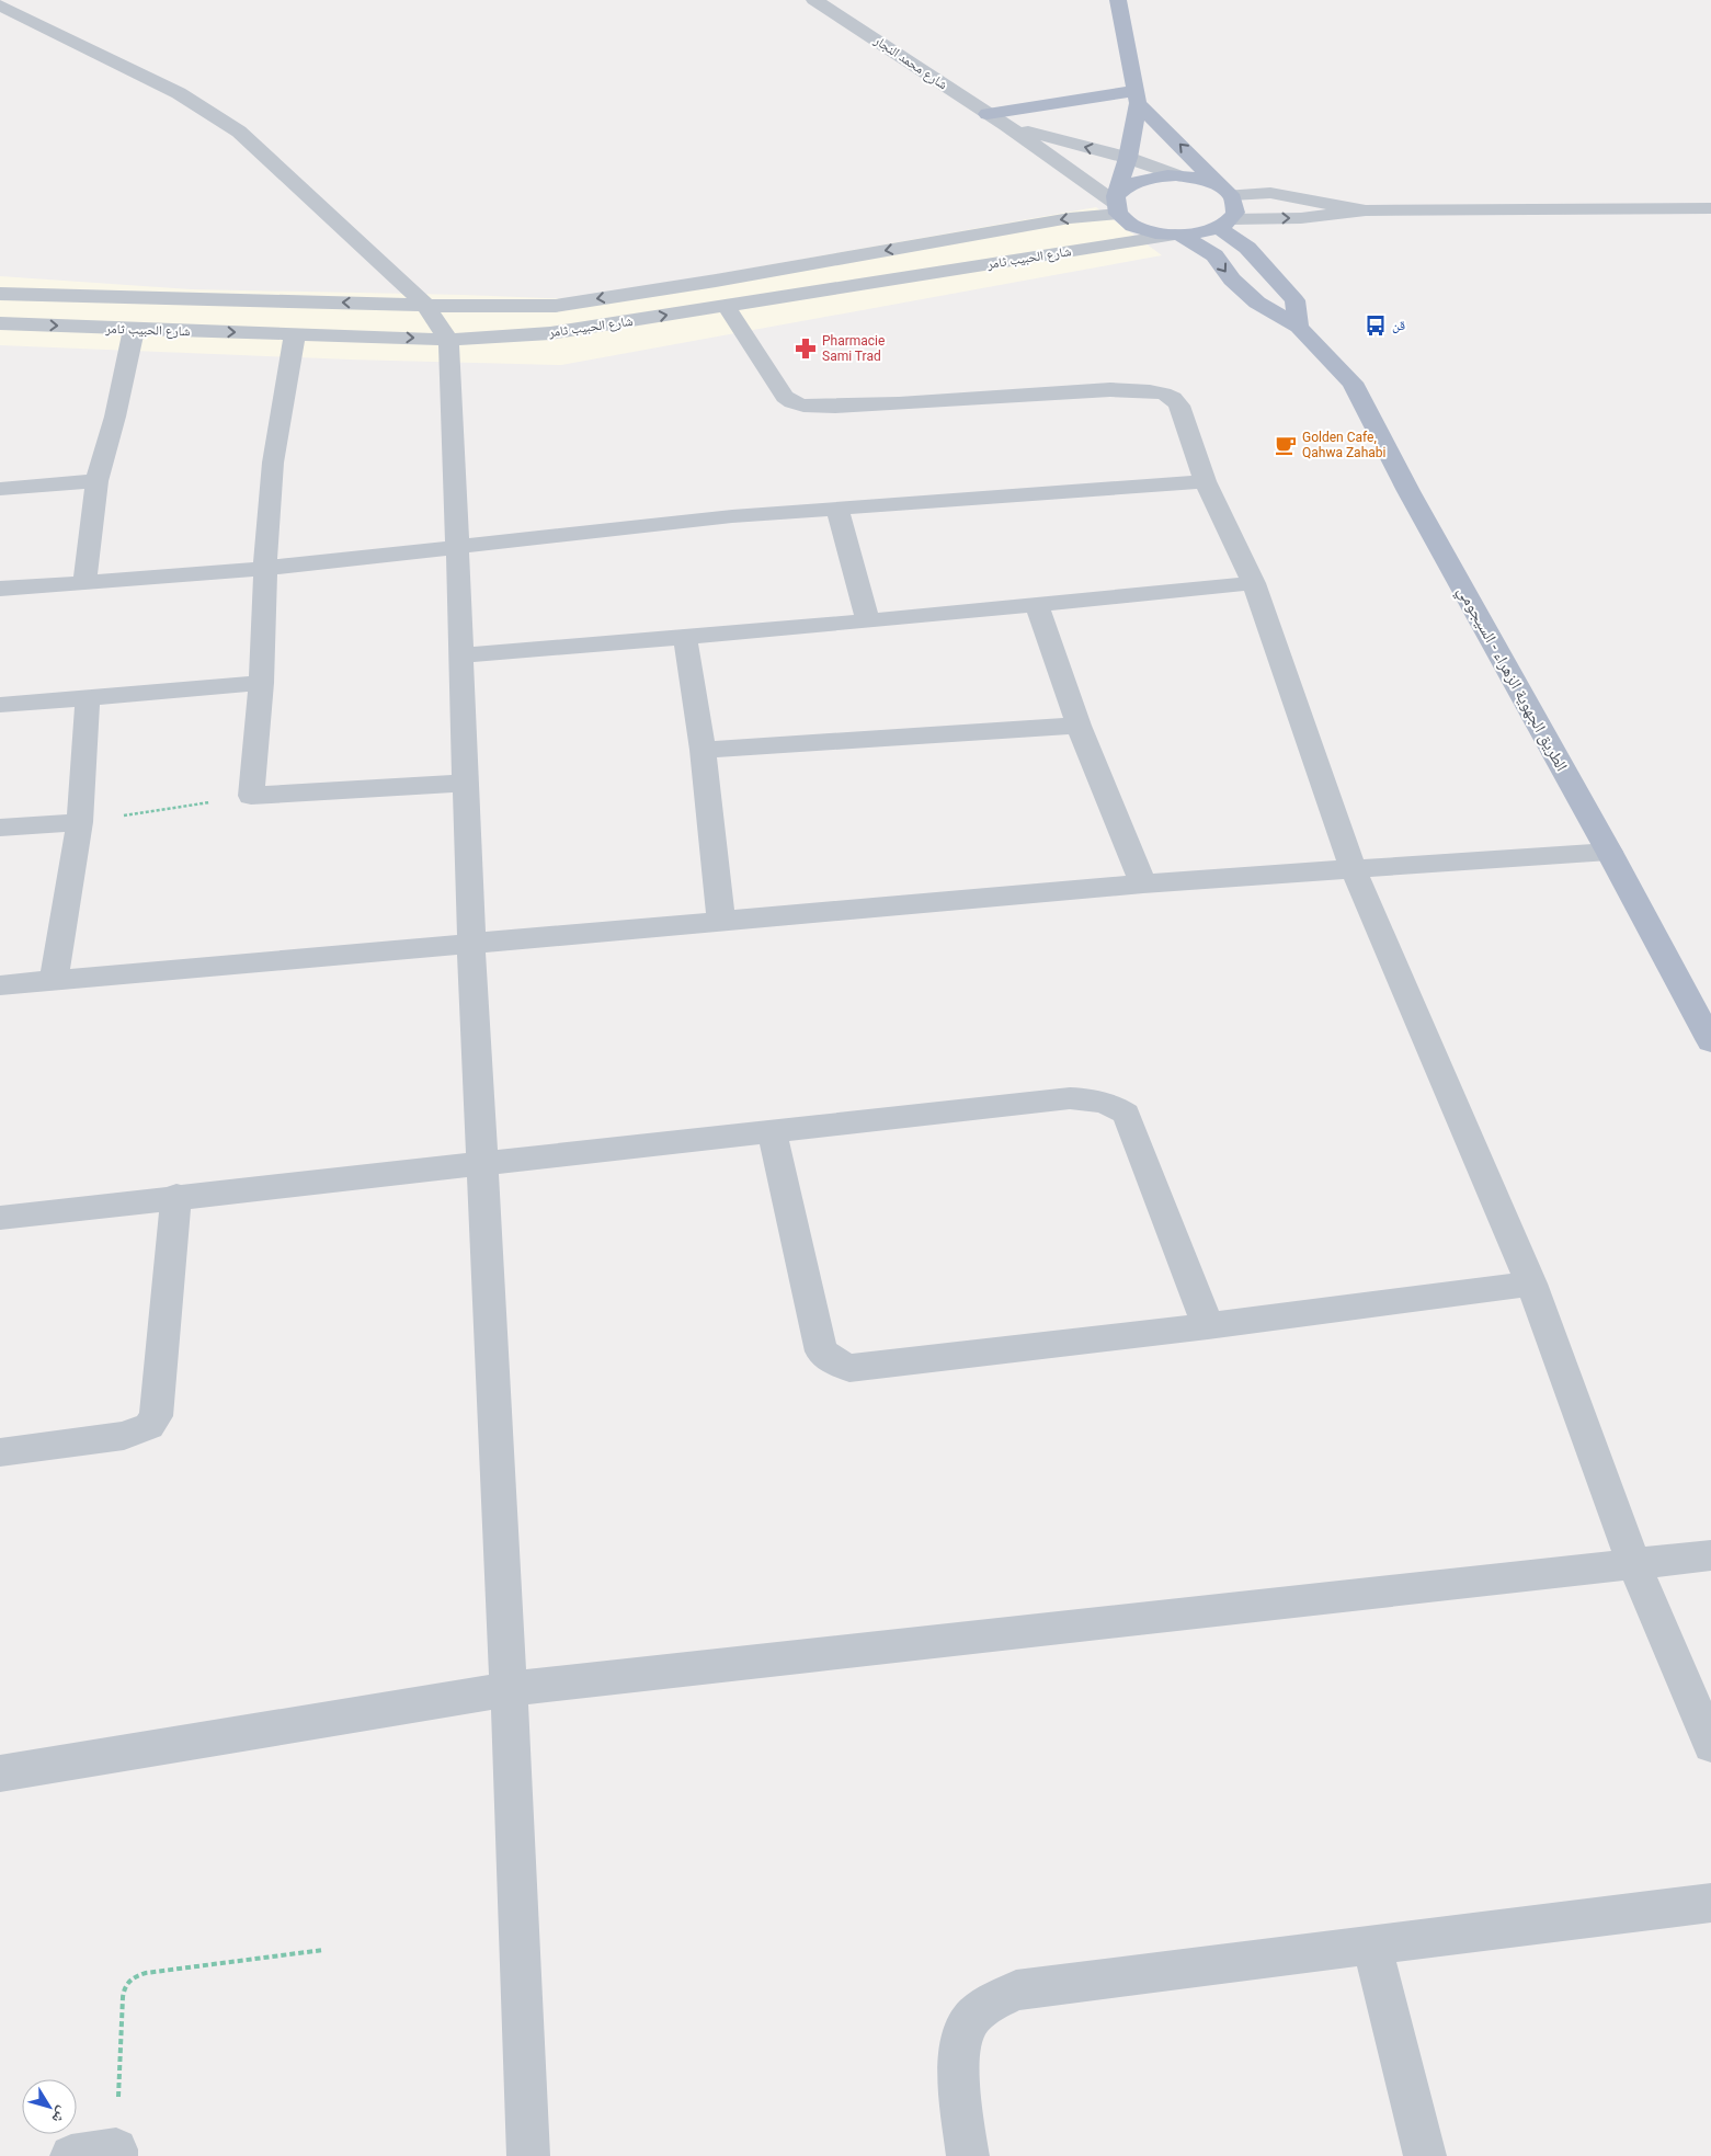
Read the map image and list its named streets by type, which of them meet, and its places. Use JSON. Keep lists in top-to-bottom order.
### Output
{
  "streets": {
    "main road": ["الطريق الجهوية الزهراء - السيجومي"],
    "street": ["شارع محمد النجار", "شارع الحبيب ثامر"]
  },
  "crossings": [
    ["شارع الحبيب ثامر", "الطريق الجهوية الزهراء - السيجومي"]
  ],
  "places": {
    "bus stop": ["قن"],
    "pharmacy": ["Pharmacie Sami Trad"],
    "cafe": ["Golden Cafe, Qahwa Zahabi"]
  },
  "north": "bottom right"
}
